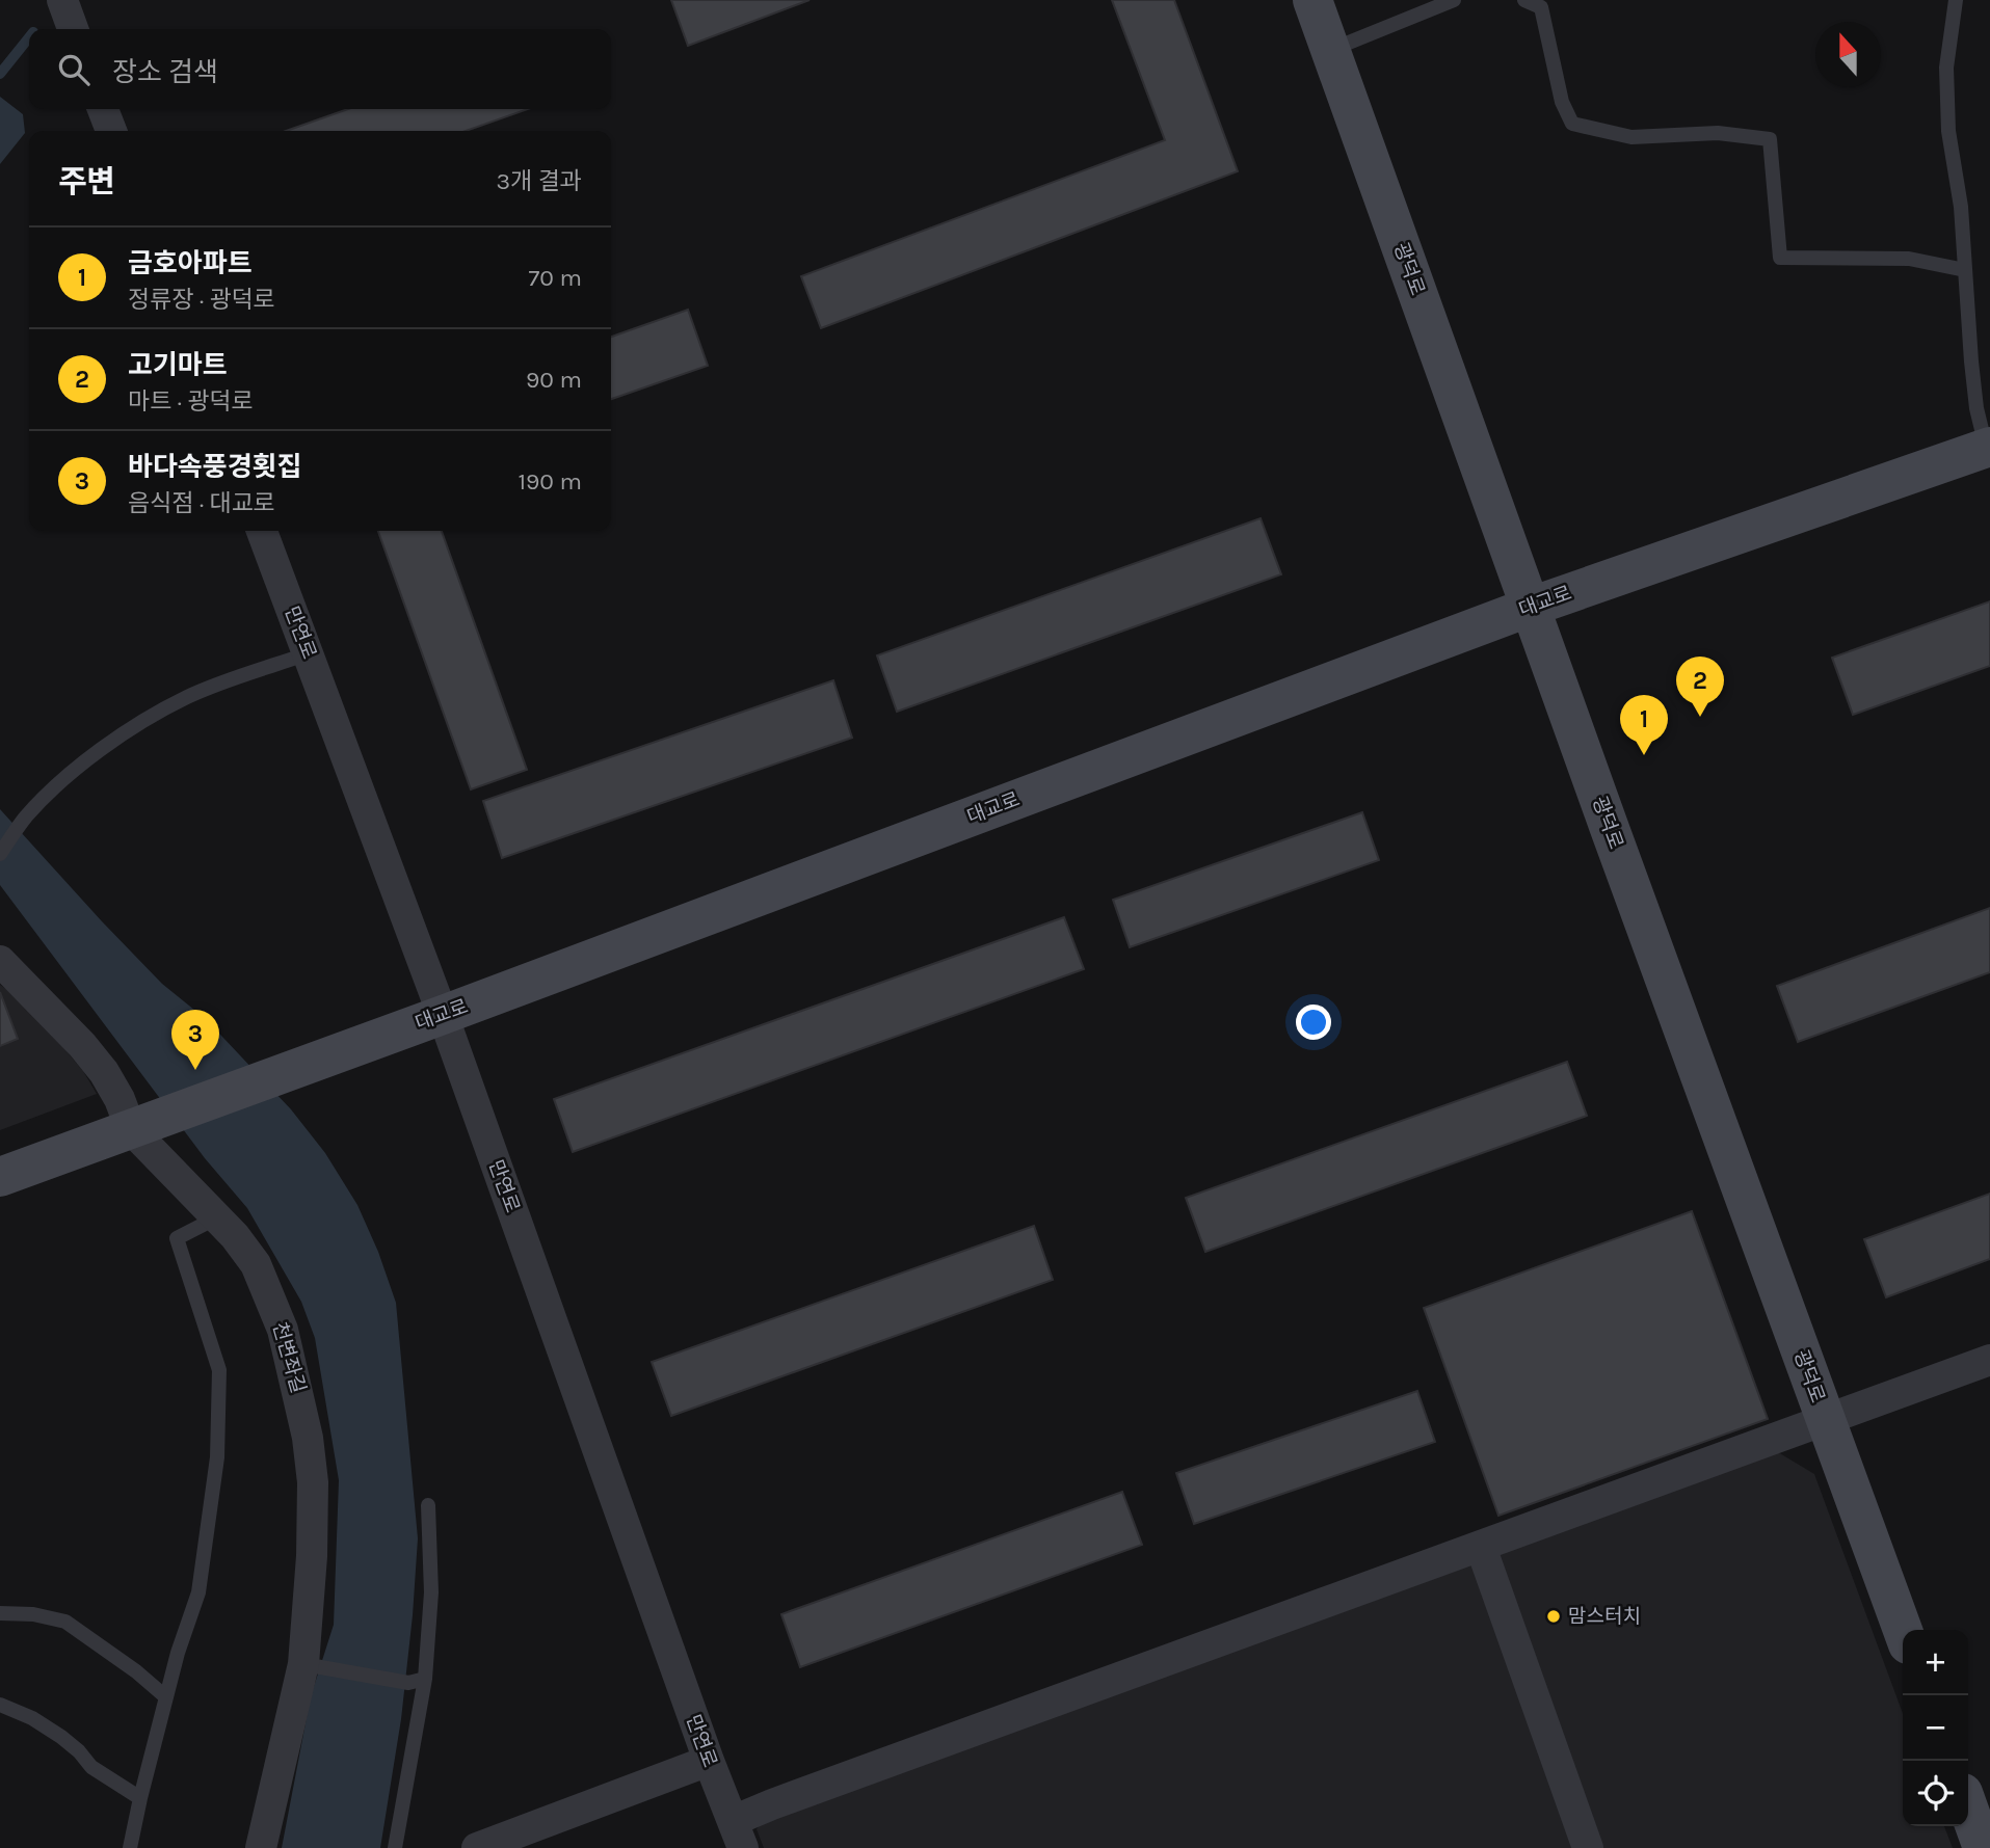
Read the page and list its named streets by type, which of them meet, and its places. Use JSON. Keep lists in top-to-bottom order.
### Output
{
  "streets": {
    "street": [
      "광덕로",
      "대교로",
      "만연로",
      "천변좌길"
    ]
  },
  "crossings": [
    ["광덕로", "대교로"],
    ["대교로", "만연로"],
    ["대교로", "천변좌길"]
  ],
  "places": ["맘스터치"],
  "north": "top",
  "page": {
    "search": "장소 검색",
    "heading": ["주변", "3개 결과"],
    "list": [
      {
        "mark": "1",
        "name": "금호아파트",
        "note": "정류장 · 광덕로",
        "value": "70 m"
      },
      {
        "mark": "2",
        "name": "고기마트",
        "note": "마트 · 광덕로",
        "value": "90 m"
      },
      {
        "mark": "3",
        "name": "바다속풍경횟집",
        "note": "음식점 · 대교로",
        "value": "190 m"
      }
    ],
    "pins": ["2", "1", "3"],
    "map_buttons": ["+", "−"]
  }
}
